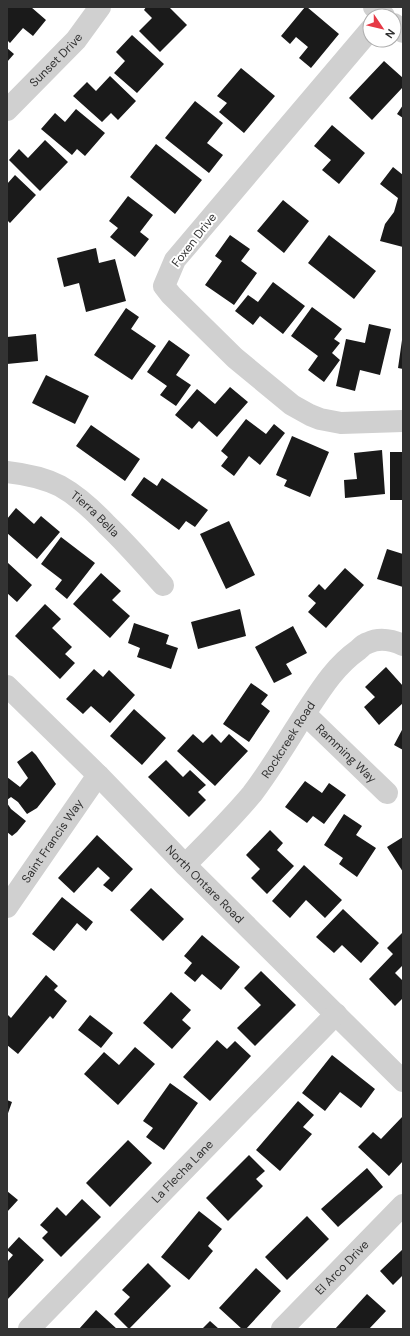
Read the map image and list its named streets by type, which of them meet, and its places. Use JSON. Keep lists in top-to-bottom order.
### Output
{
  "streets": {
    "street": [
      "Sunset Drive",
      "Foxen Drive",
      "Tierra Bella",
      "Rockcreek Road",
      "Ramming Way",
      "Saint Francis Way",
      "North Ontare Road",
      "La Flecha Lane",
      "El Arco Drive"
    ]
  },
  "crossings": [
    ["Rockcreek Road", "Ramming Way"],
    ["Rockcreek Road", "North Ontare Road"],
    ["Saint Francis Way", "North Ontare Road"],
    ["North Ontare Road", "La Flecha Lane"]
  ],
  "north": "bottom right"
}
